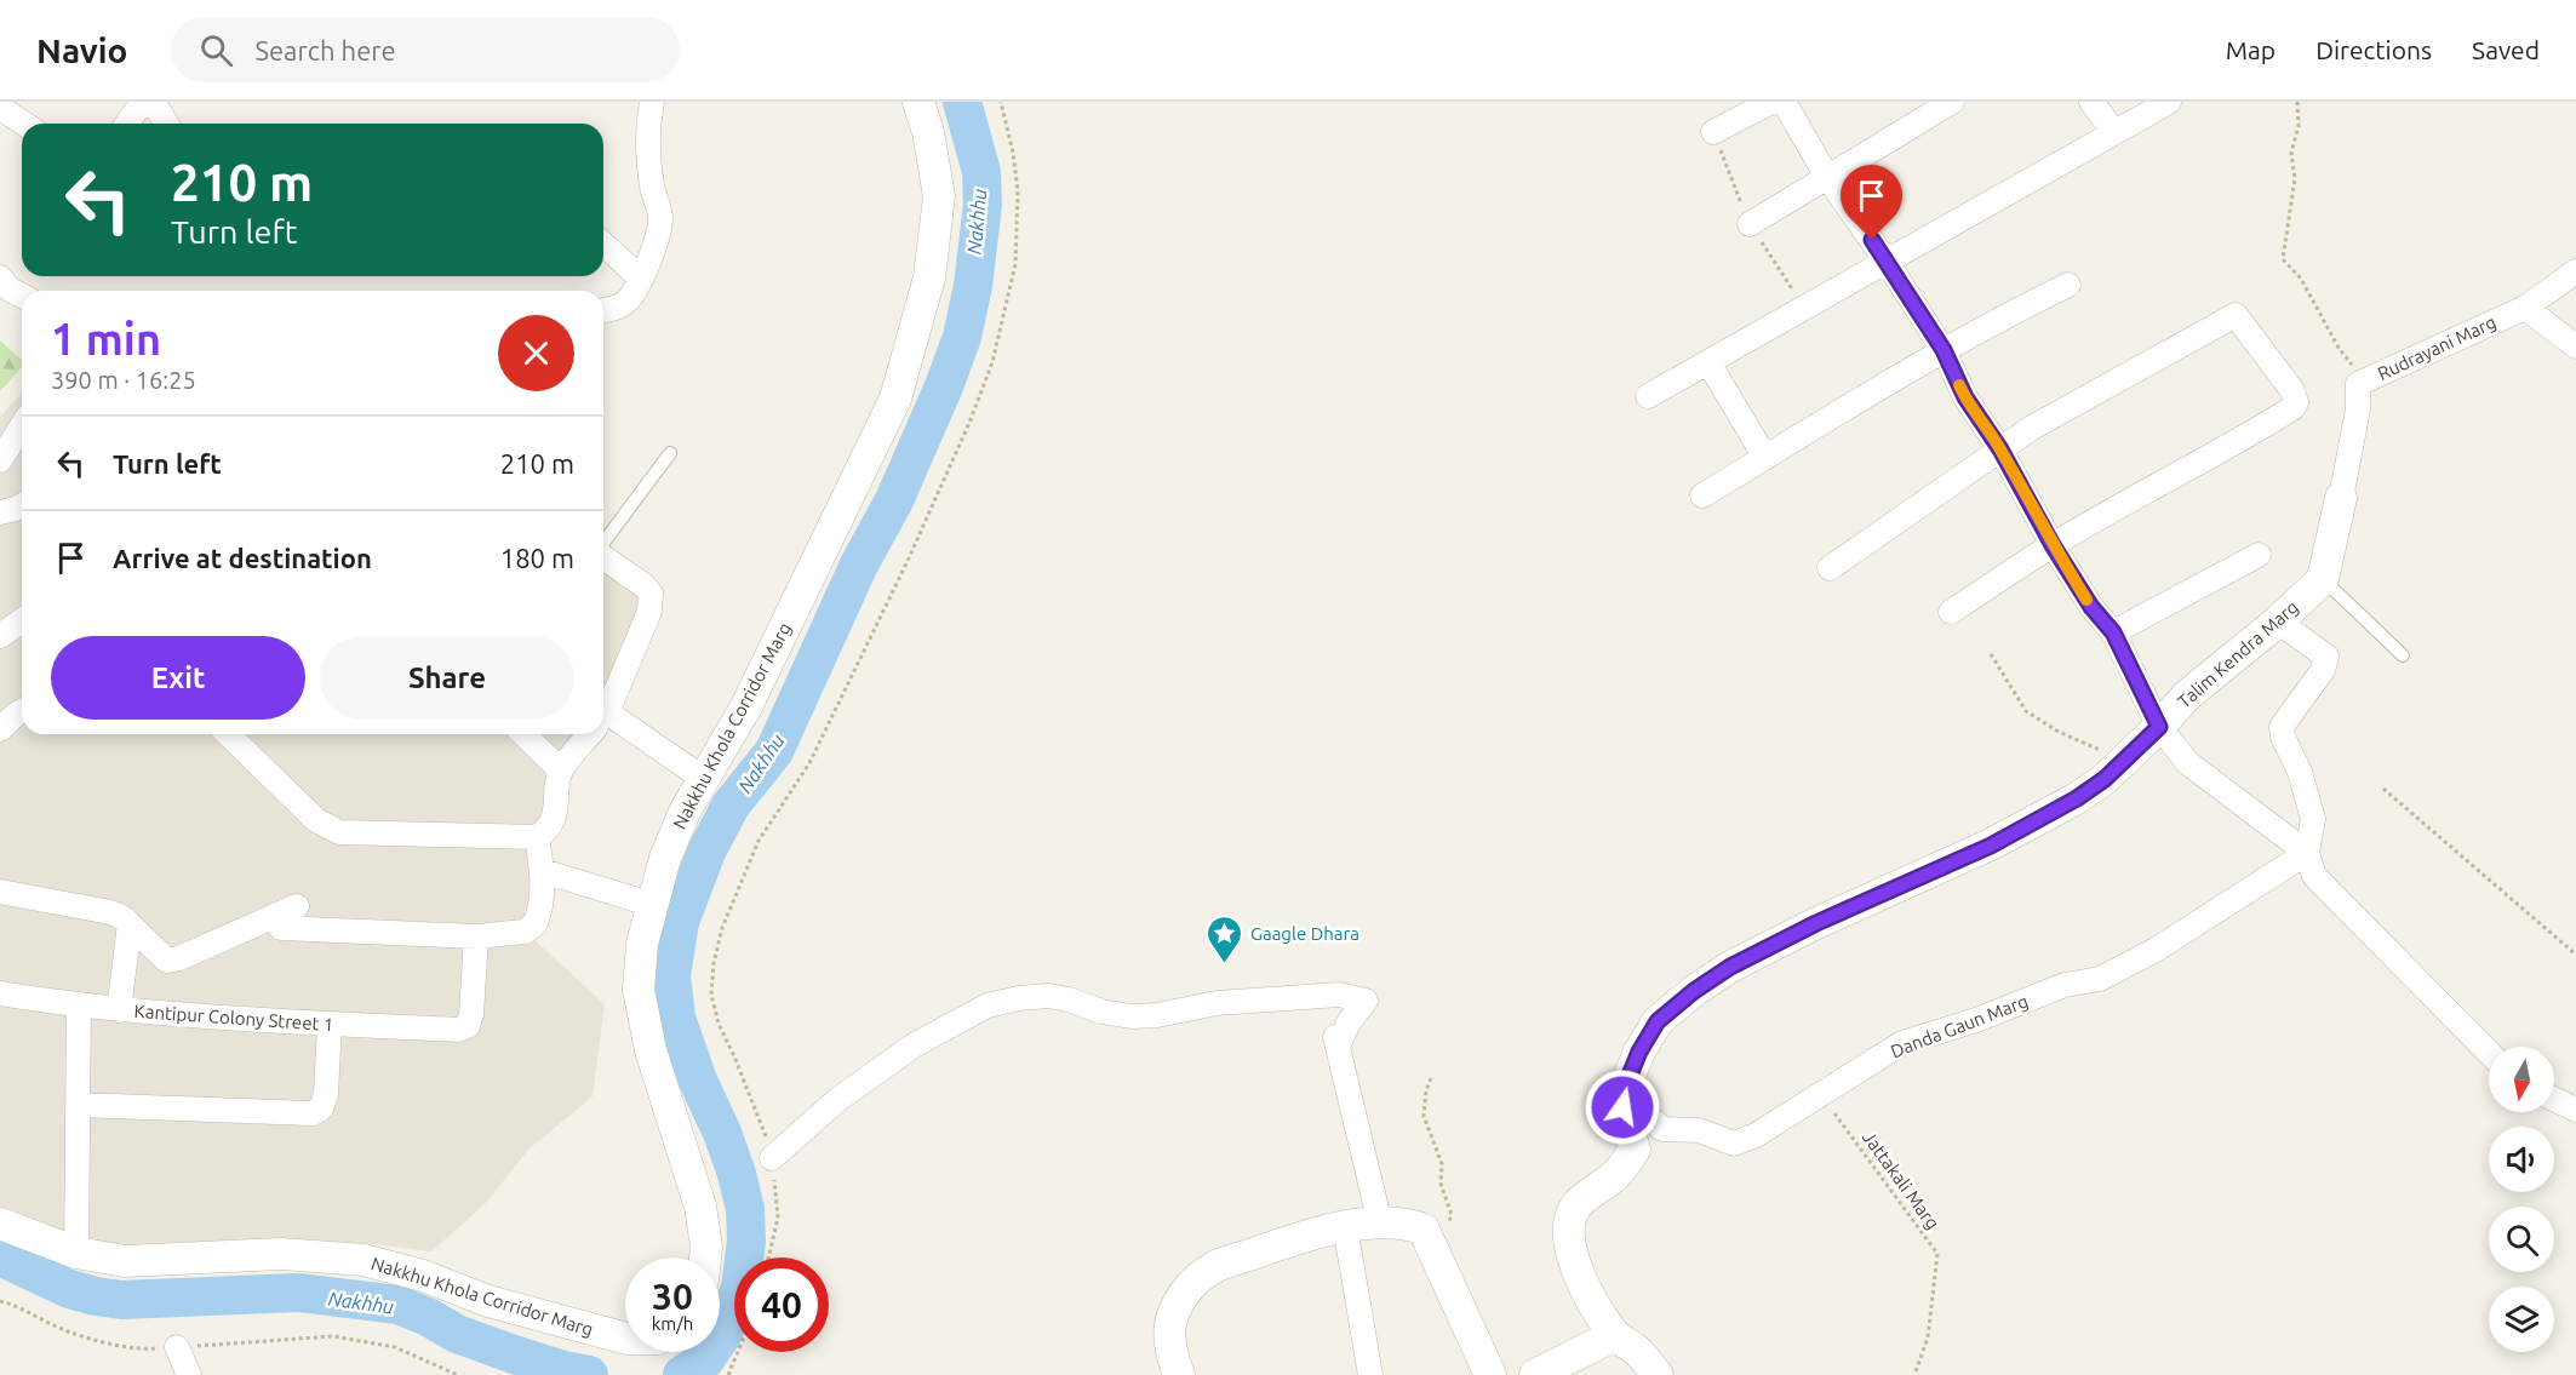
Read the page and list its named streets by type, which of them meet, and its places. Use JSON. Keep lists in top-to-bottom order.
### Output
{
  "streets": {
    "street": [
      "Rudrayani Marg",
      "Talim Kendra Marg",
      "Nakkhu Khola Corridor Marg",
      "Kantipur Colony Street 1",
      "Danda Gaun Marg"
    ],
    "path": ["Jattakali Marg"]
  },
  "crossings": [
    ["Talim Kendra Marg", "Danda Gaun Marg"],
    ["Danda Gaun Marg", "Jattakali Marg"]
  ],
  "water": ["Nakhhu"],
  "places": {
    "place": ["Gaagle Dhara"]
  },
  "north": "bottom",
  "page": {
    "header": "Navio",
    "search": "Search here",
    "nav": ["Map", "Directions", "Saved"],
    "turn": ["210 m", "Turn left"],
    "heading": ["1 min", "390 m · 16:25"],
    "list": [
      {
        "name": "Turn left",
        "value": "210 m"
      },
      {
        "name": "Arrive at destination",
        "value": "180 m"
      }
    ],
    "buttons": ["Exit", "Share"],
    "speed": "30 km/h",
    "limit": "40"
  }
}
